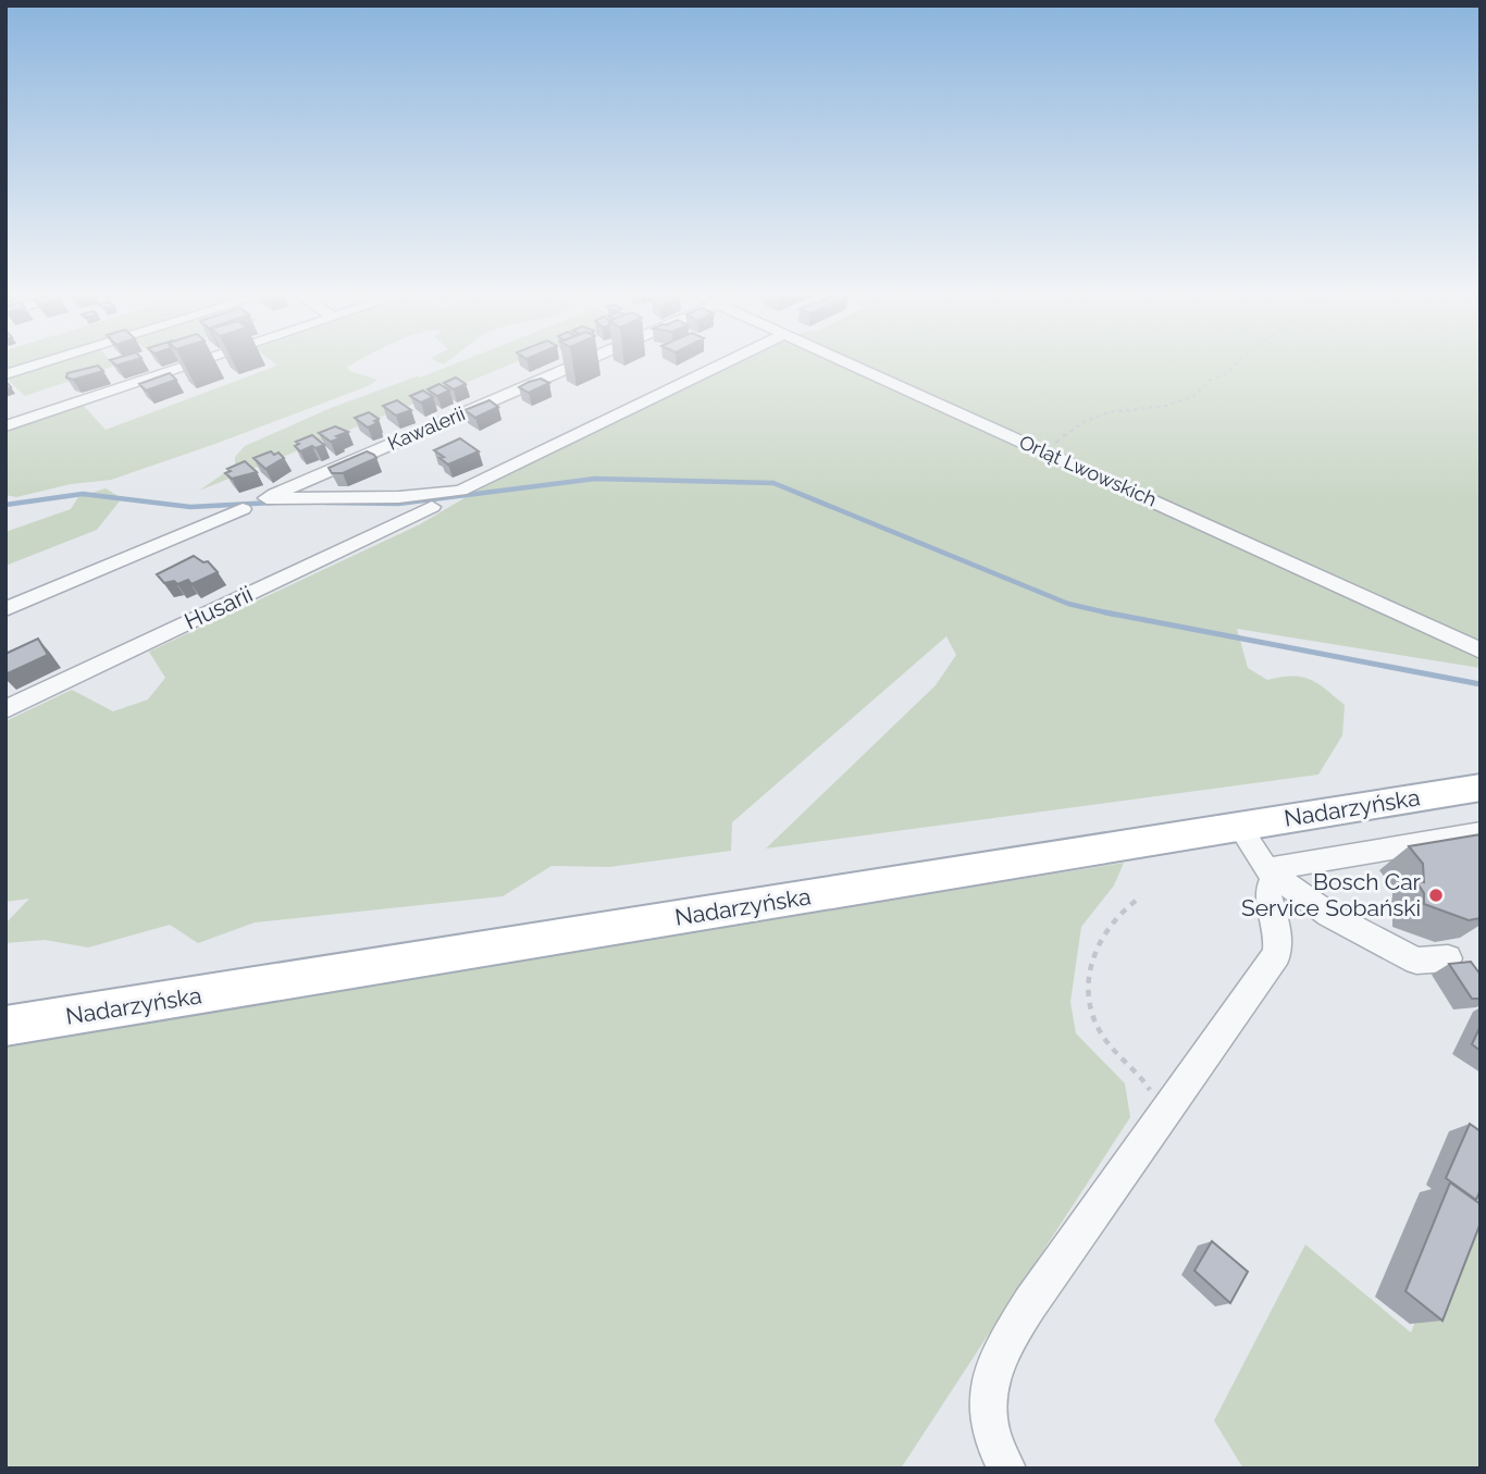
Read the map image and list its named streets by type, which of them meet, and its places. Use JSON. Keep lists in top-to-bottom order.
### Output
{
  "streets": {
    "main road": ["Nadarzyńska"],
    "street": ["Kawalerii", "Orląt Lwowskich", "Husarii"]
  },
  "places": ["Bosch Car Service Sobański"]
}
